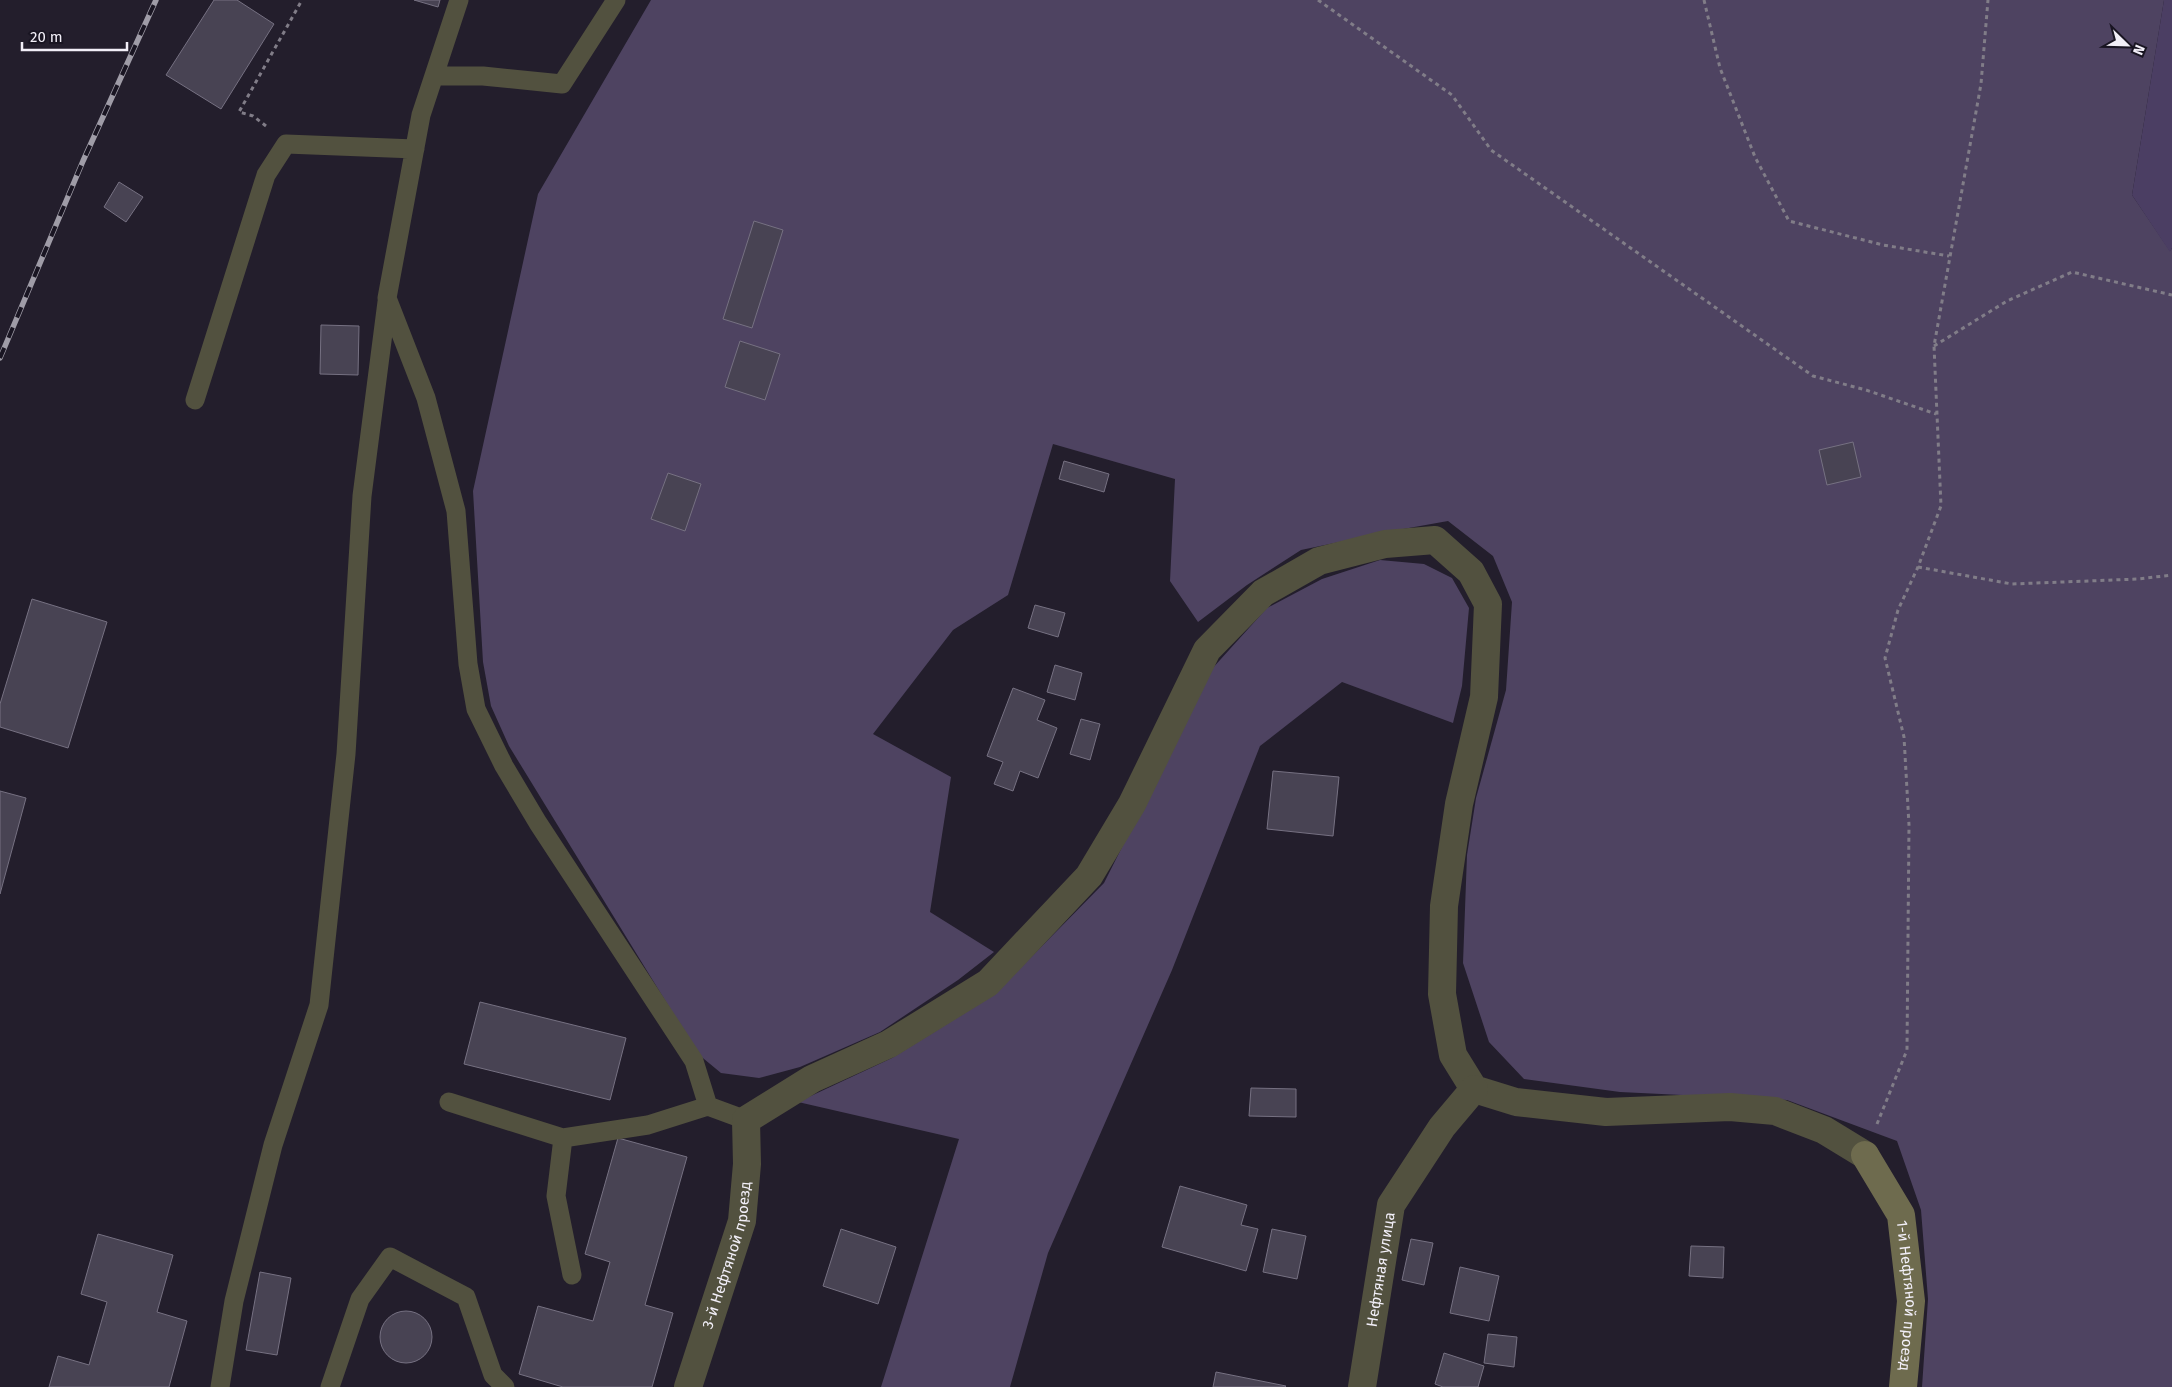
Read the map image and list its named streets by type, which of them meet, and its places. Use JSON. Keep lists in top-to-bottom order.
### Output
{
  "streets": {
    "street": ["3-й Нефтяной проезд", "Нефтяная улица", "1-й Нефтяной проезд"]
  },
  "scale_bar": "20 m",
  "north": "bottom right"
}
